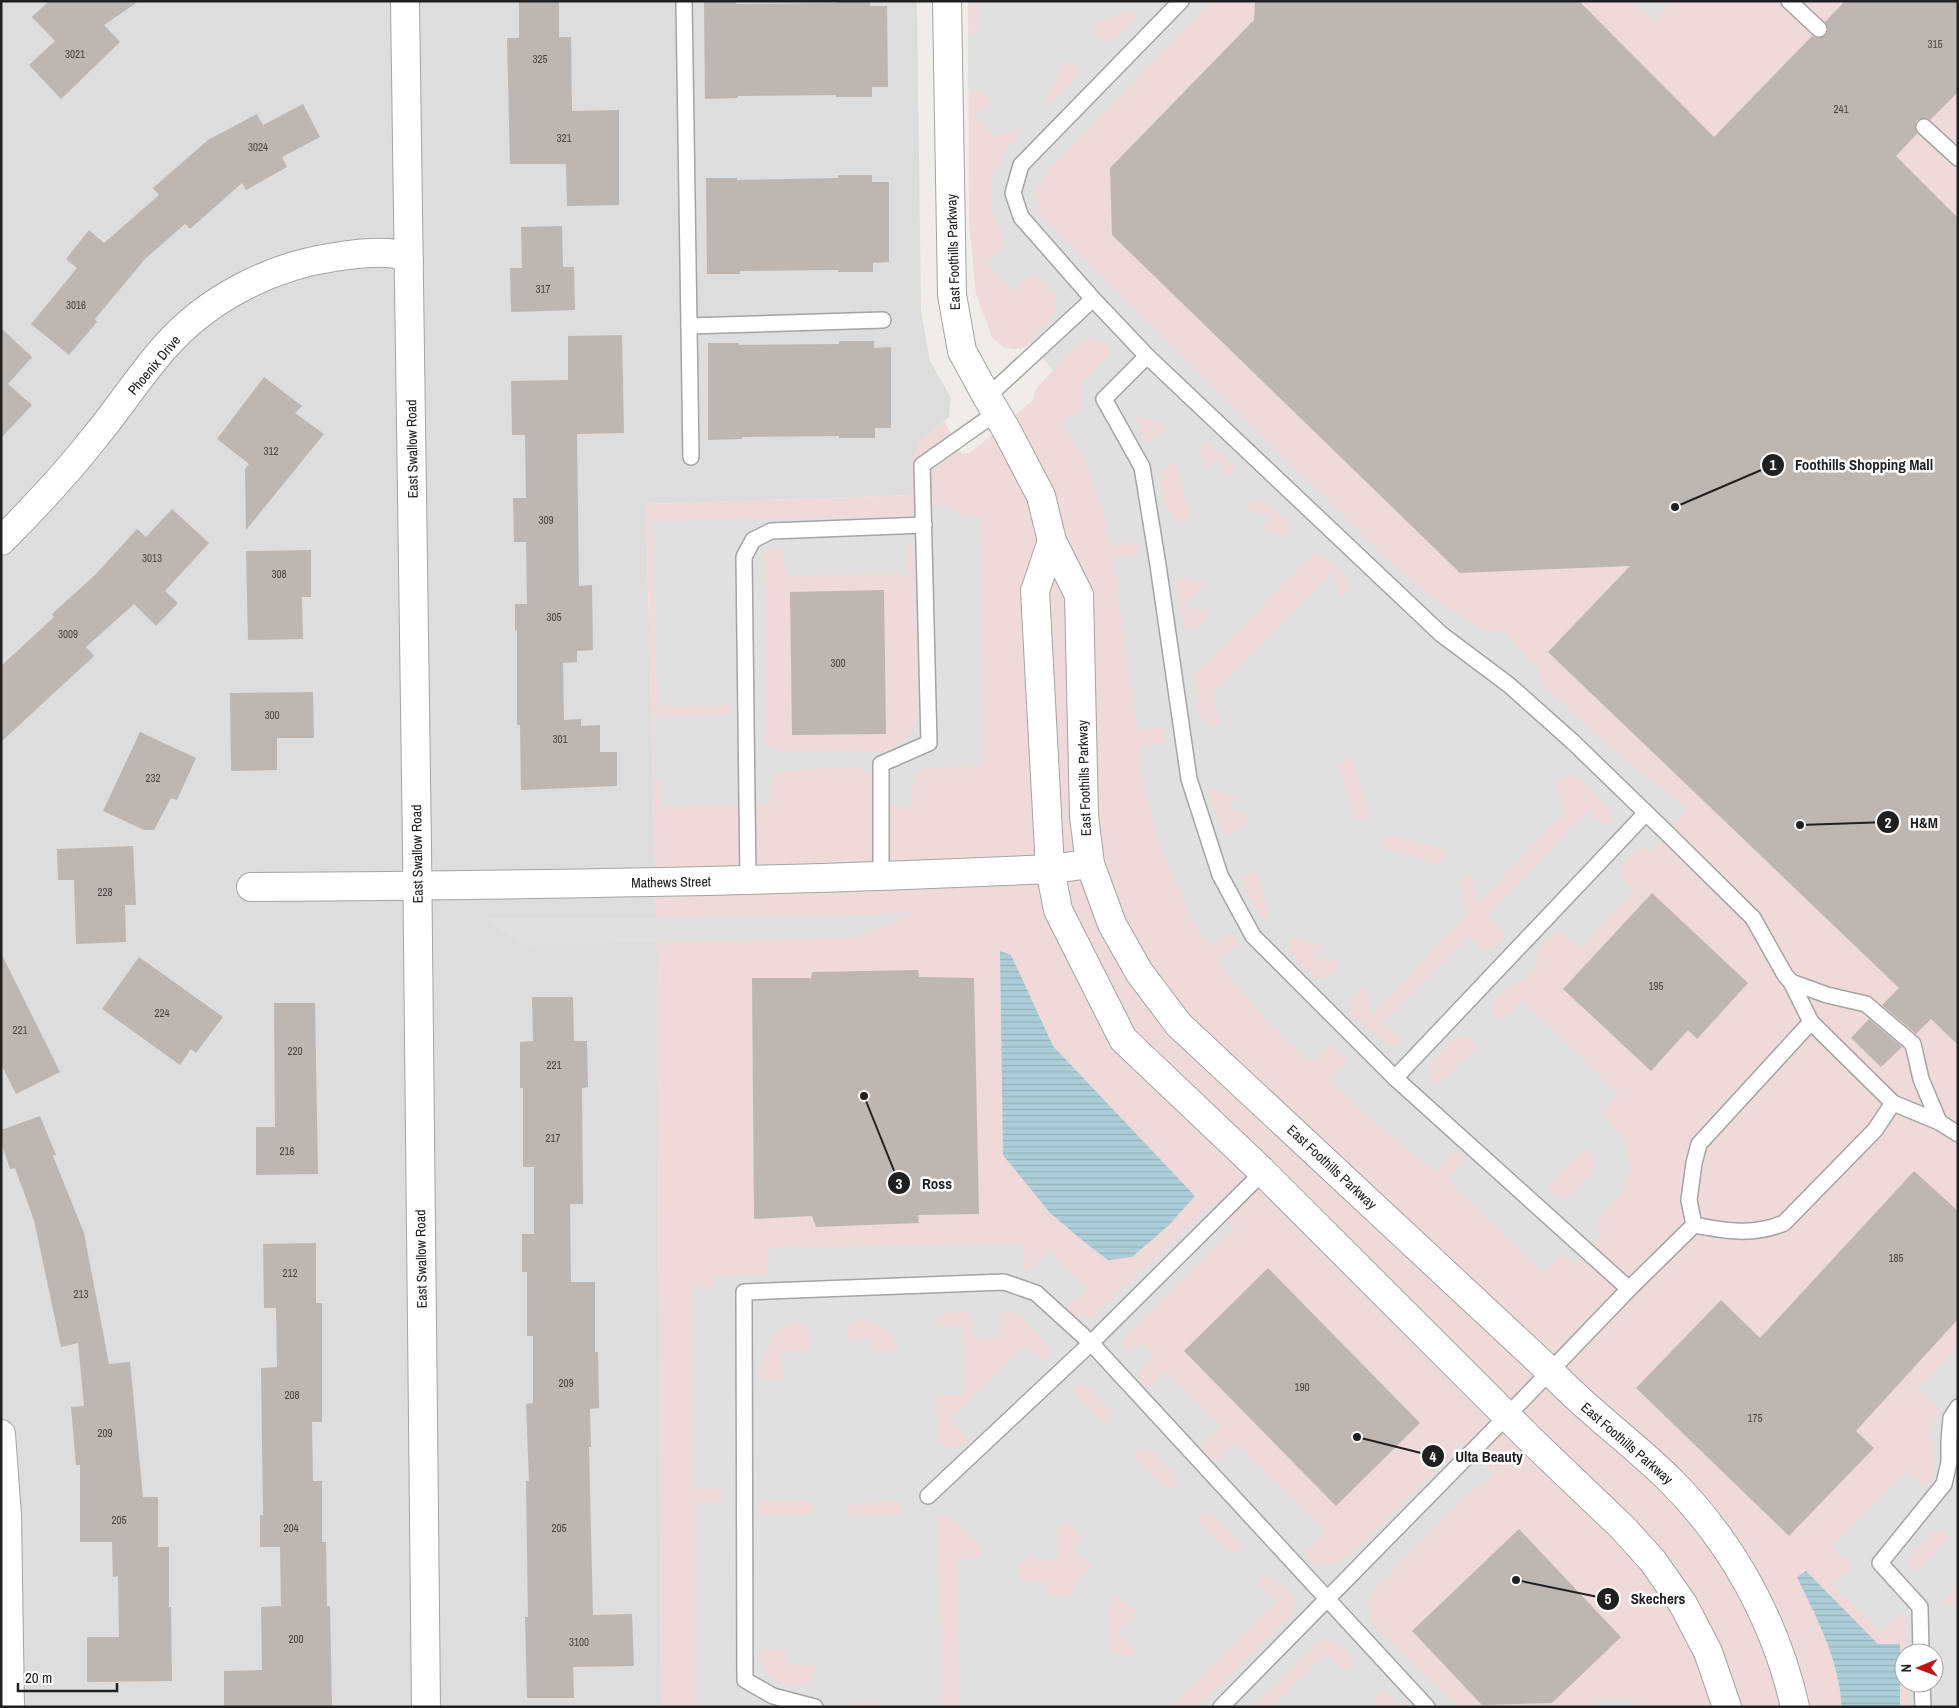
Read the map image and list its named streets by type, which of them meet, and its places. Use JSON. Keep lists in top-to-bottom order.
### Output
{
  "streets": {
    "street": [
      "East Foothills Parkway",
      "Phoenix Drive",
      "East Swallow Road",
      "Mathews Street"
    ]
  },
  "crossings": [
    ["East Foothills Parkway", "Mathews Street"],
    ["Phoenix Drive", "East Swallow Road"],
    ["East Swallow Road", "Mathews Street"]
  ],
  "places": [
    "Foothills Shopping Mall",
    "H&M",
    "Ross",
    "Ulta Beauty",
    "Skechers"
  ],
  "house_numbers": [
    "315",
    "3021",
    "325",
    "241",
    "321",
    "3024",
    "317",
    "3016",
    "312",
    "309",
    "3013",
    "308",
    "305",
    "3009",
    "300",
    "300",
    "301",
    "232",
    "228",
    "195",
    "224",
    "221",
    "220",
    "221",
    "217",
    "216",
    "185",
    "212",
    "213",
    "209",
    "190",
    "208",
    "175",
    "209",
    "205",
    "204",
    "205",
    "200",
    "3100"
  ],
  "scale_bar": "20 m",
  "north": "left"
}
